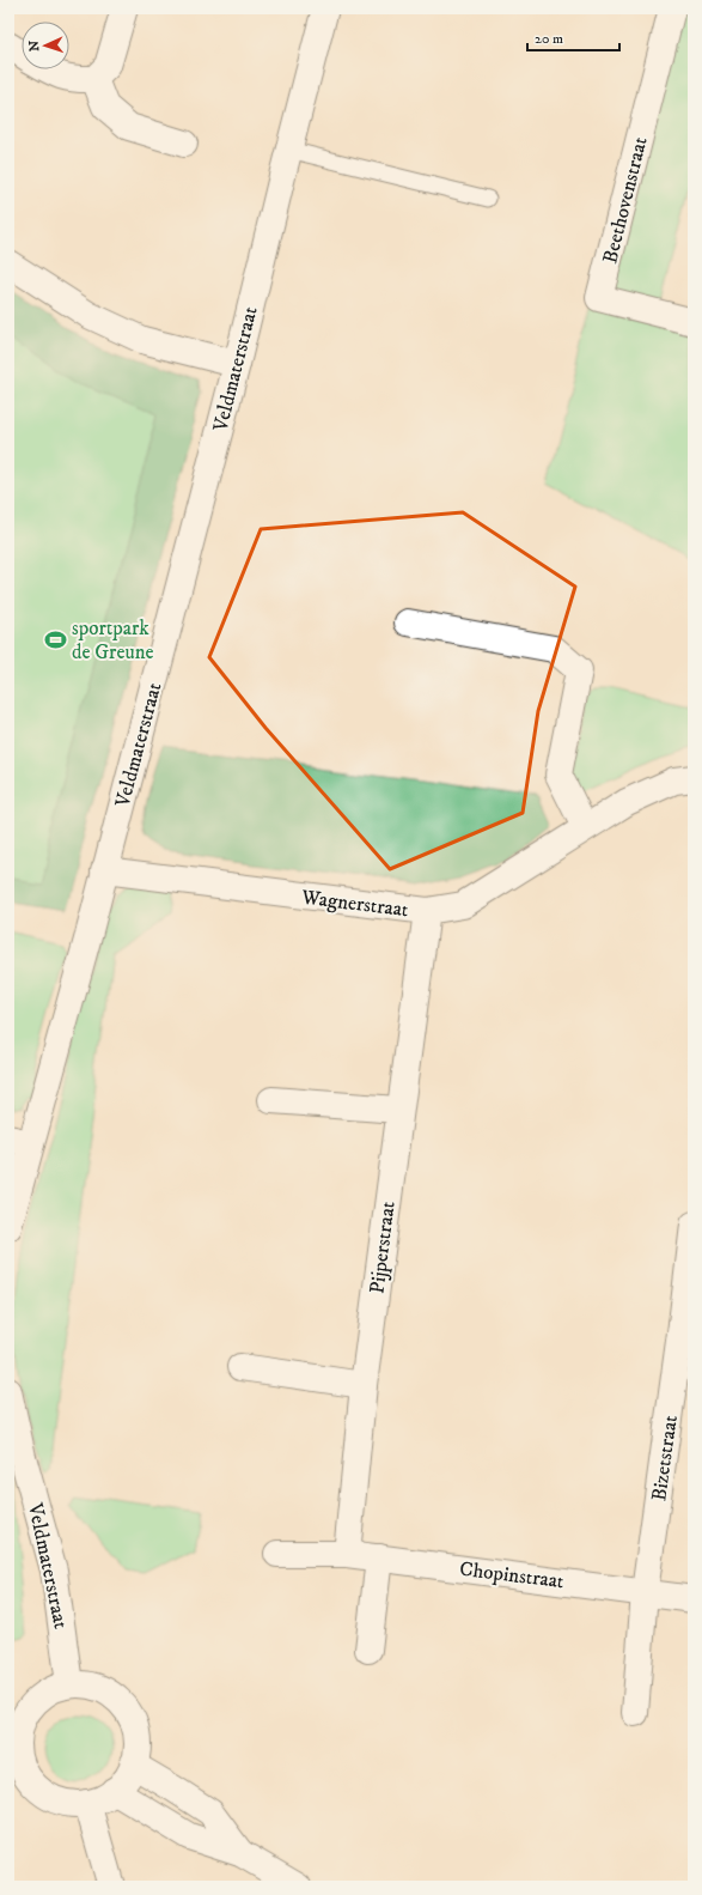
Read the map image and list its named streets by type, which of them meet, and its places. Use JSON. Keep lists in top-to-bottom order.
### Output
{
  "streets": {
    "street": [
      "Beethovenstraat",
      "Veldmaterstraat",
      "Wagnerstraat",
      "Pijperstraat",
      "Bizetstraat",
      "Chopinstraat"
    ]
  },
  "crossings": [
    ["Veldmaterstraat", "Wagnerstraat"],
    ["Wagnerstraat", "Pijperstraat"],
    ["Pijperstraat", "Chopinstraat"],
    ["Bizetstraat", "Chopinstraat"]
  ],
  "places": {
    "sports": ["sportpark de Greune"]
  },
  "scale_bar": "20 m",
  "north": "left"
}
